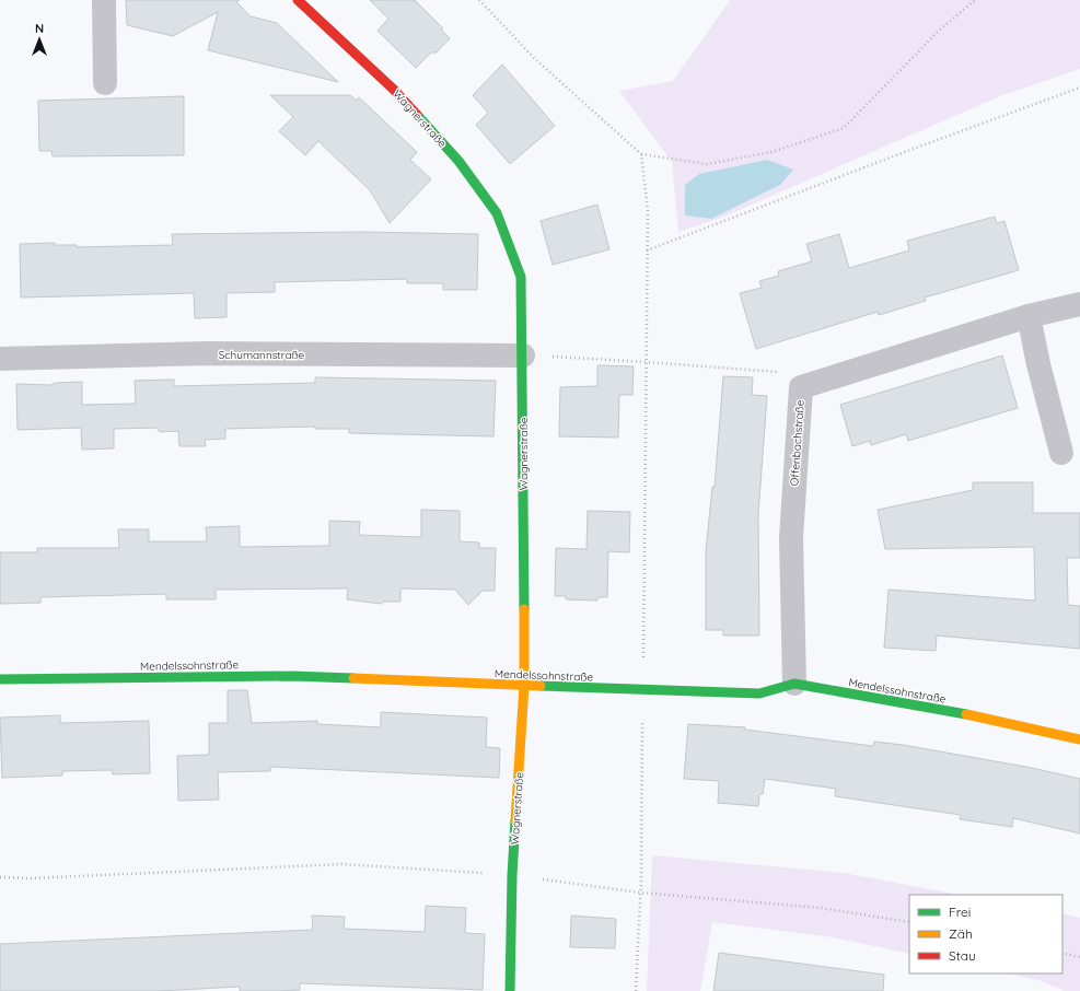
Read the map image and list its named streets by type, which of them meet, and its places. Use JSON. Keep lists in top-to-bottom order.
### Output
{
  "streets": {
    "street": [
      "Wagnerstraße",
      "Schumannstraße",
      "Offenbachstraße",
      "Mendelssohnstraße"
    ]
  },
  "crossings": [
    ["Wagnerstraße", "Schumannstraße"],
    ["Wagnerstraße", "Mendelssohnstraße"],
    ["Offenbachstraße", "Mendelssohnstraße"]
  ],
  "legend": ["Frei", "Zäh", "Stau"],
  "north": "top"
}
